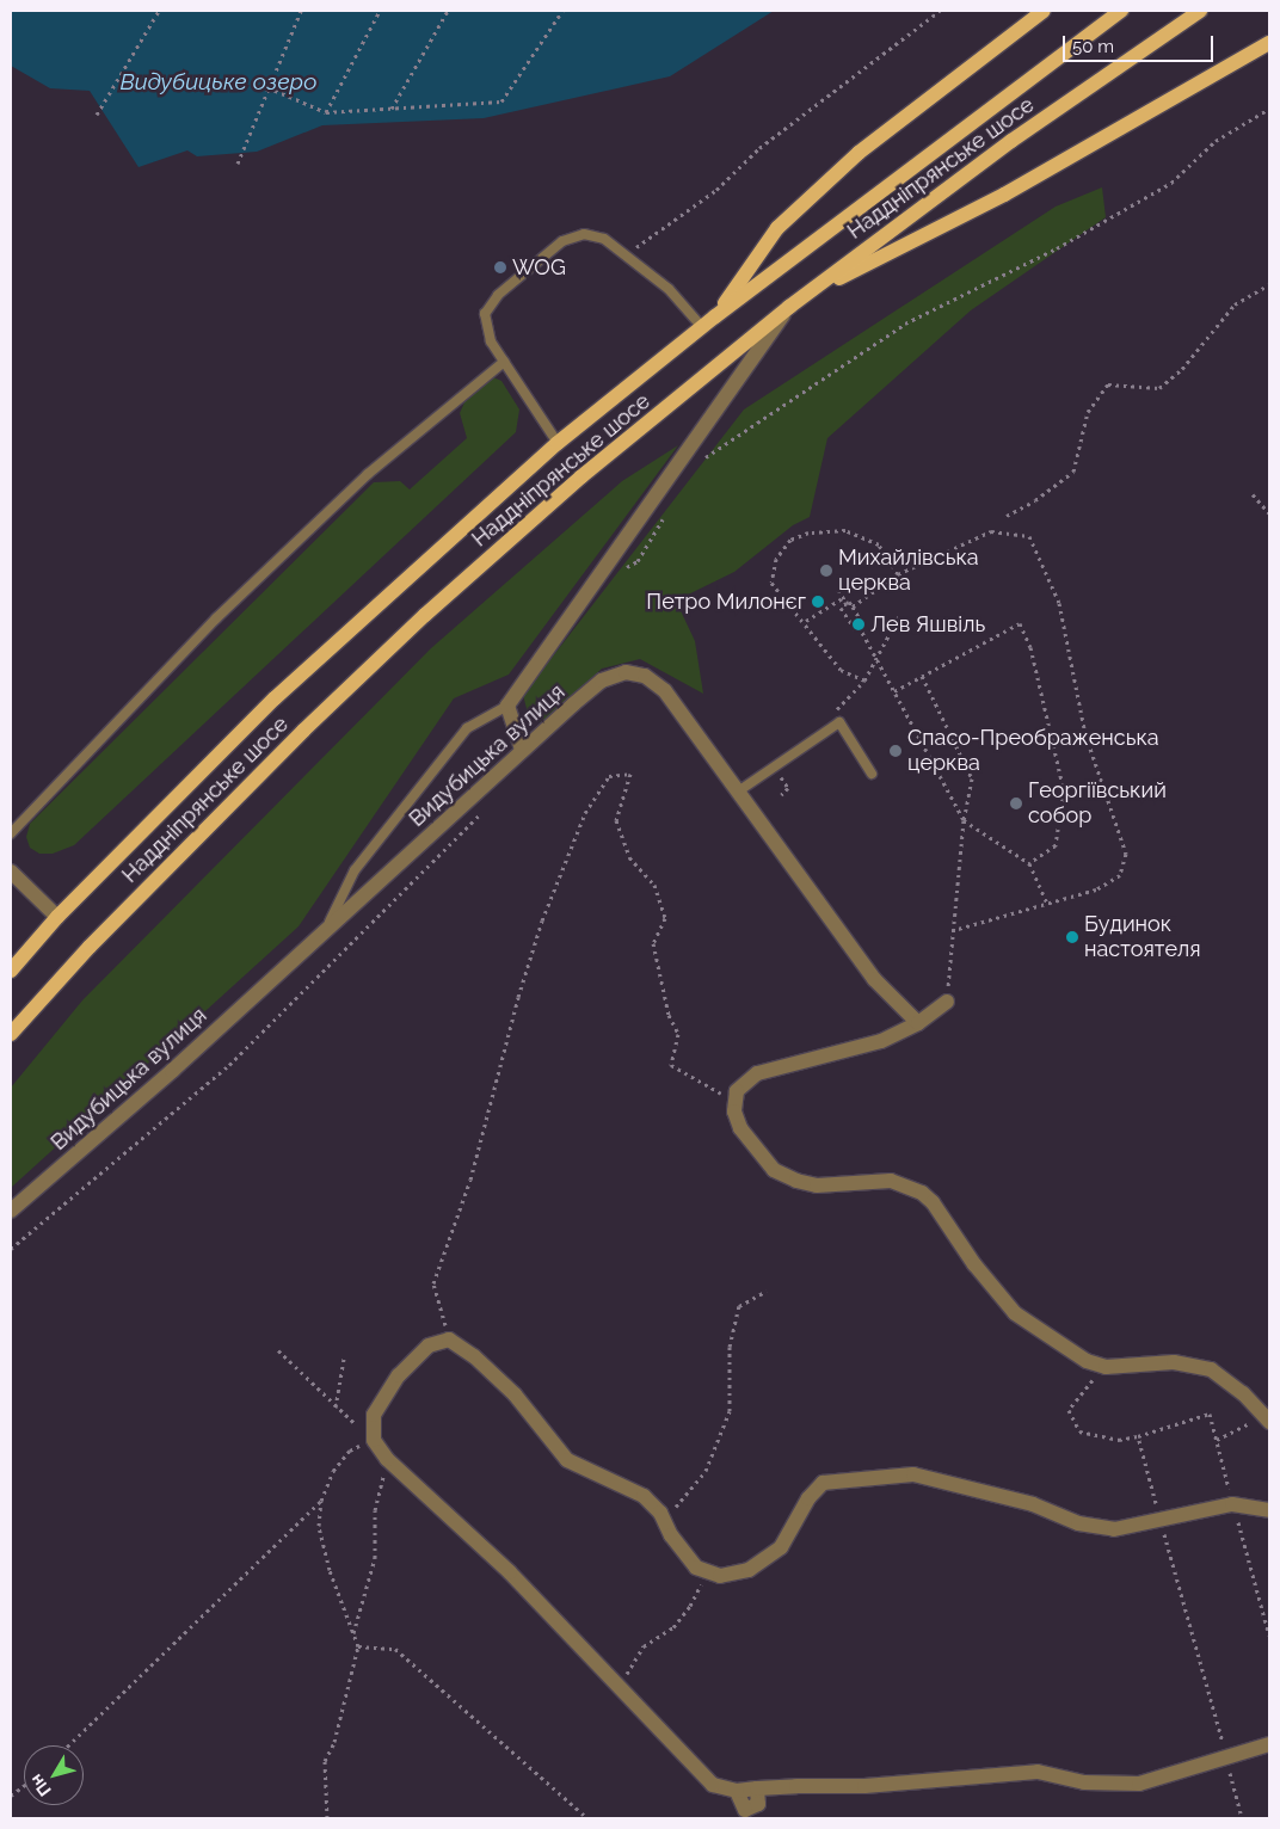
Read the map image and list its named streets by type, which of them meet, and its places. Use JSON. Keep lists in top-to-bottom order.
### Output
{
  "streets": {
    "main road": ["Наддніпрянське шосе"],
    "street": ["Видубицька вулиця"]
  },
  "water": ["Видубицьке озеро"],
  "places": [
    "WOG",
    "Михайлівська церква",
    "Петро Милонєг",
    "Лев Яшвіль",
    "Спасо-Преображенська церква",
    "Георгіївський собор",
    "Будинок настоятеля"
  ],
  "scale_bar": "50 m",
  "north": "bottom left"
}
